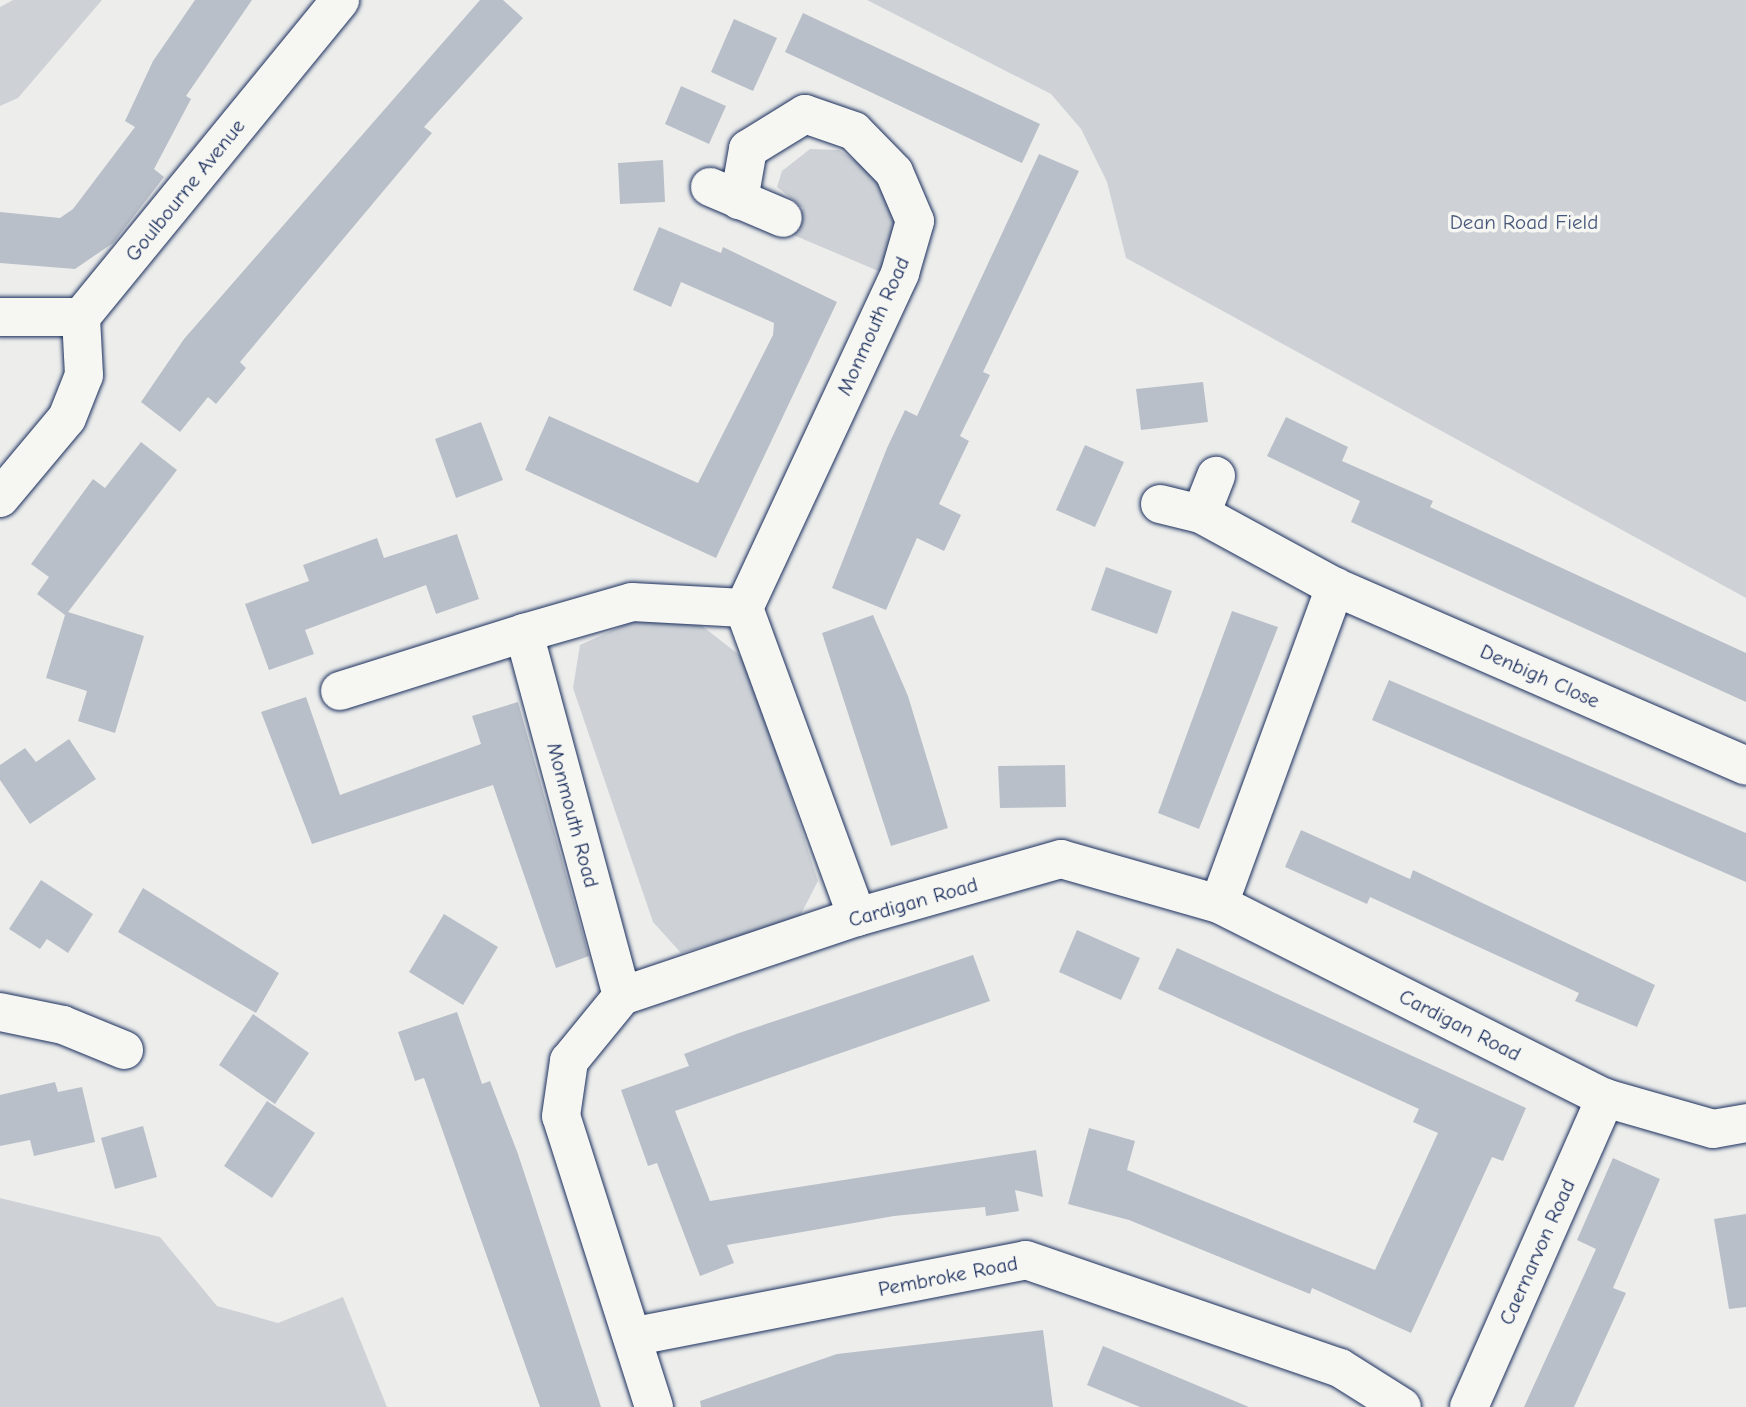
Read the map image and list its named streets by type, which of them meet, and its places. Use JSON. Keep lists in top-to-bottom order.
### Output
{
  "streets": {
    "street": [
      "Goulbourne Avenue",
      "Monmouth Road",
      "Denbigh Close",
      "Cardigan Road",
      "Caernarvon Road",
      "Pembroke Road"
    ]
  },
  "crossings": [
    ["Monmouth Road", "Cardigan Road"],
    ["Cardigan Road", "Caernarvon Road"]
  ],
  "parks": ["Dean Road Field"]
}
